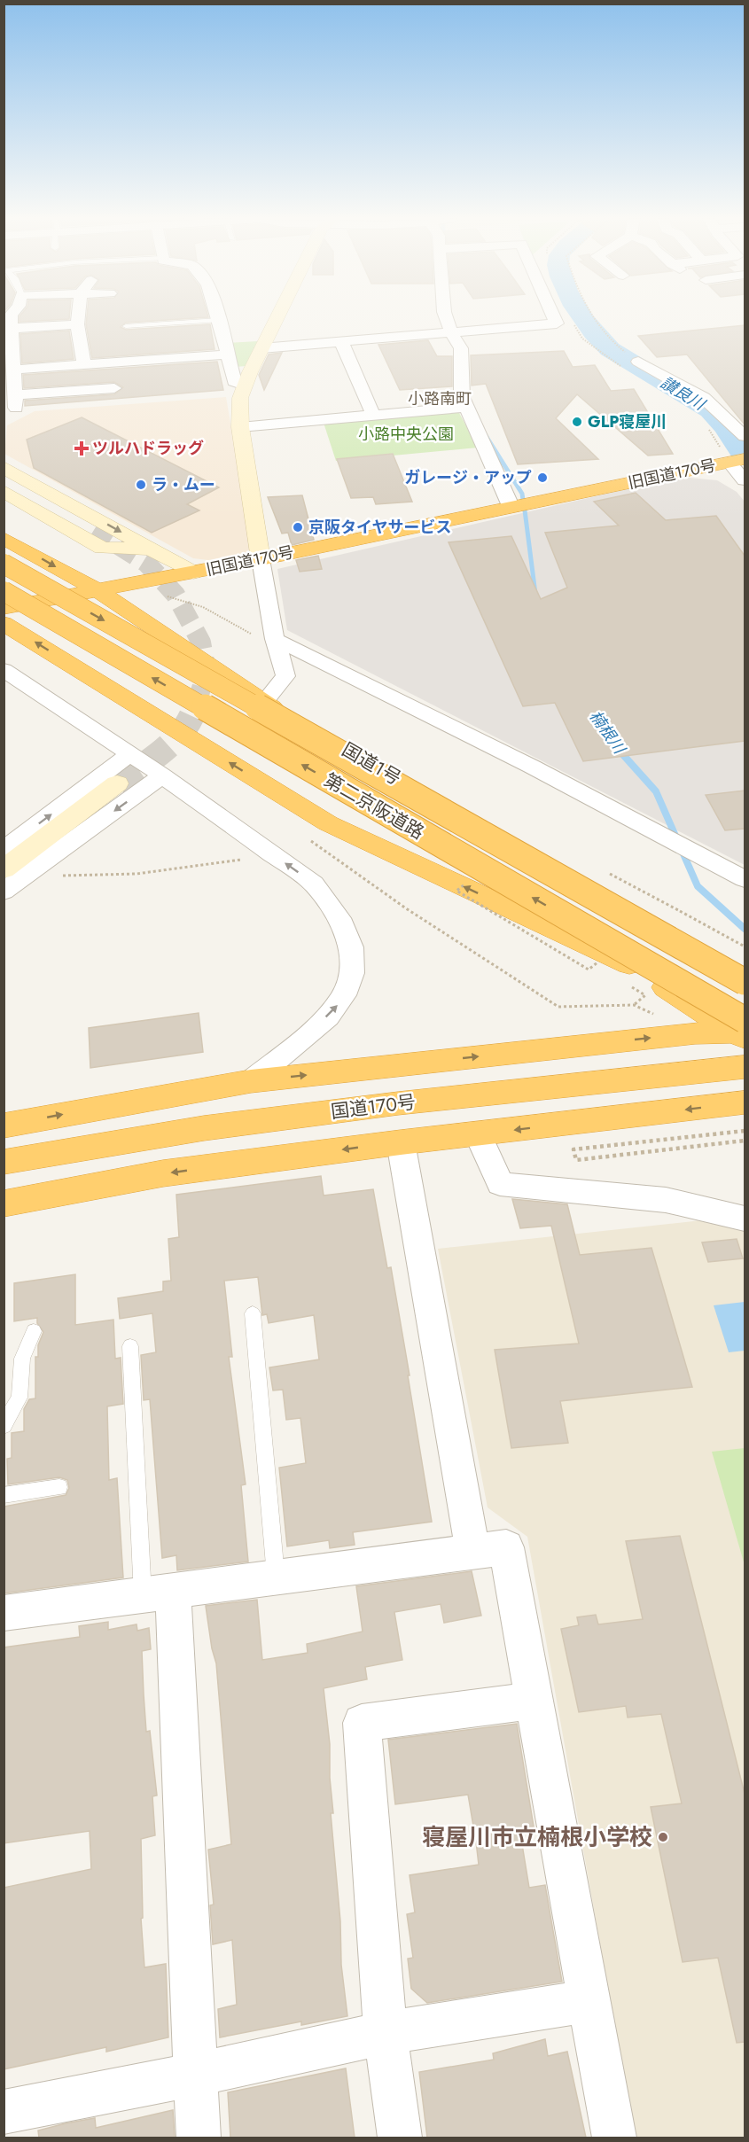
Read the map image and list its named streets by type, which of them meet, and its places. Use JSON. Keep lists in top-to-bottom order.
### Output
{
  "streets": {
    "highway": [
      "旧国道170号",
      "国道1号",
      "第二京阪道路",
      "国道170号"
    ]
  },
  "crossings": [
    ["旧国道170号", "国道1号"],
    ["国道1号", "第二京阪道路"]
  ],
  "districts": ["小路南町"],
  "water": ["讃良川", "楠根川"],
  "parks": ["小路中央公園"],
  "places": {
    "other": [
      "GLP寝屋川",
      "ガレージ・アップ",
      "ラ・ムー",
      "京阪タイヤサービス",
      "寝屋川市立楠根小学校"
    ],
    "health": ["ツルハドラッグ"]
  }
}
